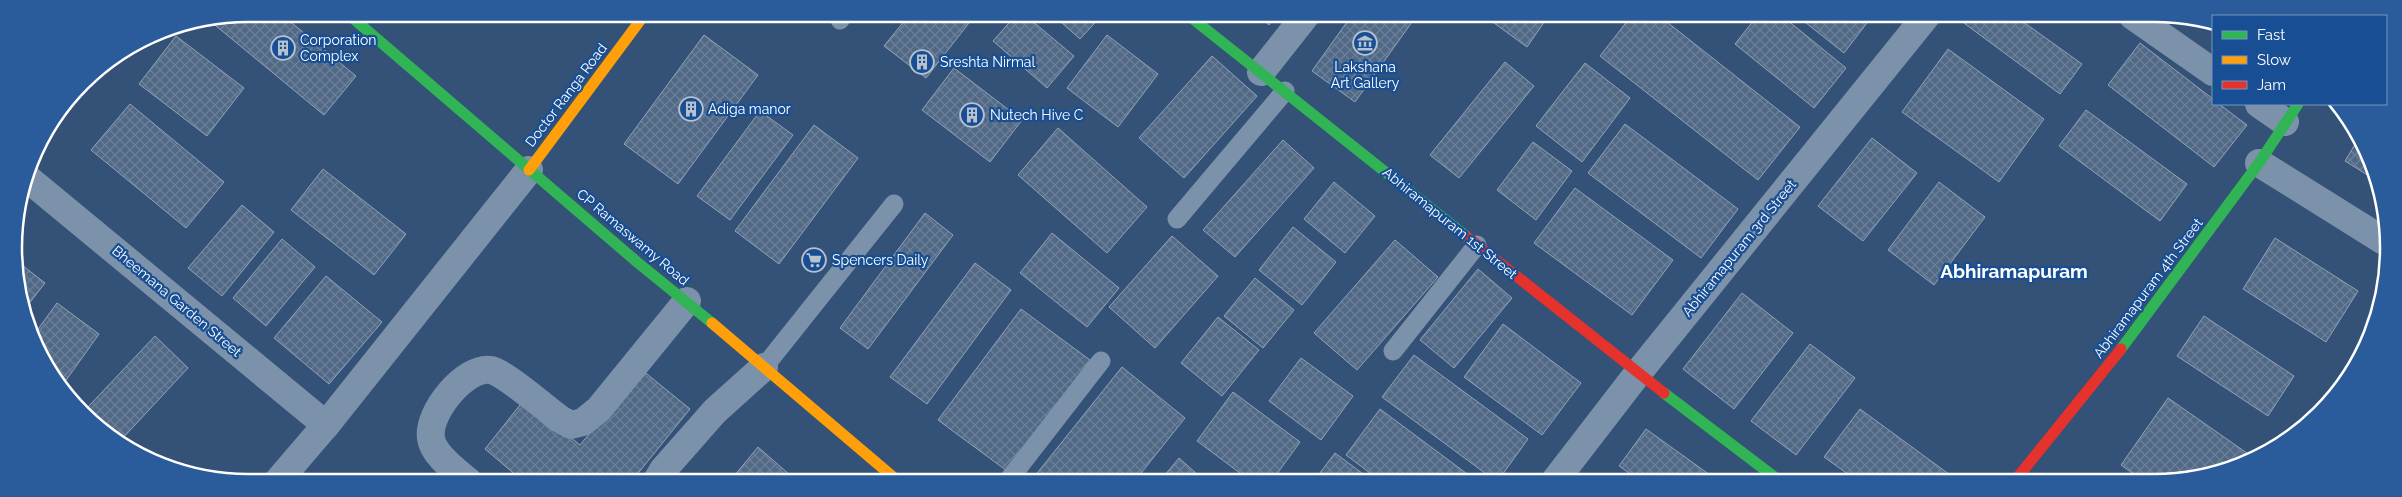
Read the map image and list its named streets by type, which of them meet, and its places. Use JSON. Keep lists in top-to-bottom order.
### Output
{
  "streets": {
    "street": [
      "Doctor Ranga Road",
      "Abhiramapuram 1st Street",
      "CP Ramaswamy Road",
      "Abhiramapuram 3rd Street",
      "Abhiramapuram 4th Street",
      "Bheemana Garden Street"
    ]
  },
  "crossings": [
    ["Doctor Ranga Road", "CP Ramaswamy Road"],
    ["Abhiramapuram 1st Street", "Abhiramapuram 3rd Street"]
  ],
  "districts": ["Abhiramapuram"],
  "places": {
    "museum": ["Lakshana Art Gallery"],
    "building": [
      "Corporation Complex",
      "Sreshta Nirmal",
      "Adiga manor",
      "Nutech Hive C"
    ],
    "supermarket": ["Spencers Daily"]
  },
  "legend": ["Fast", "Slow", "Jam"]
}
